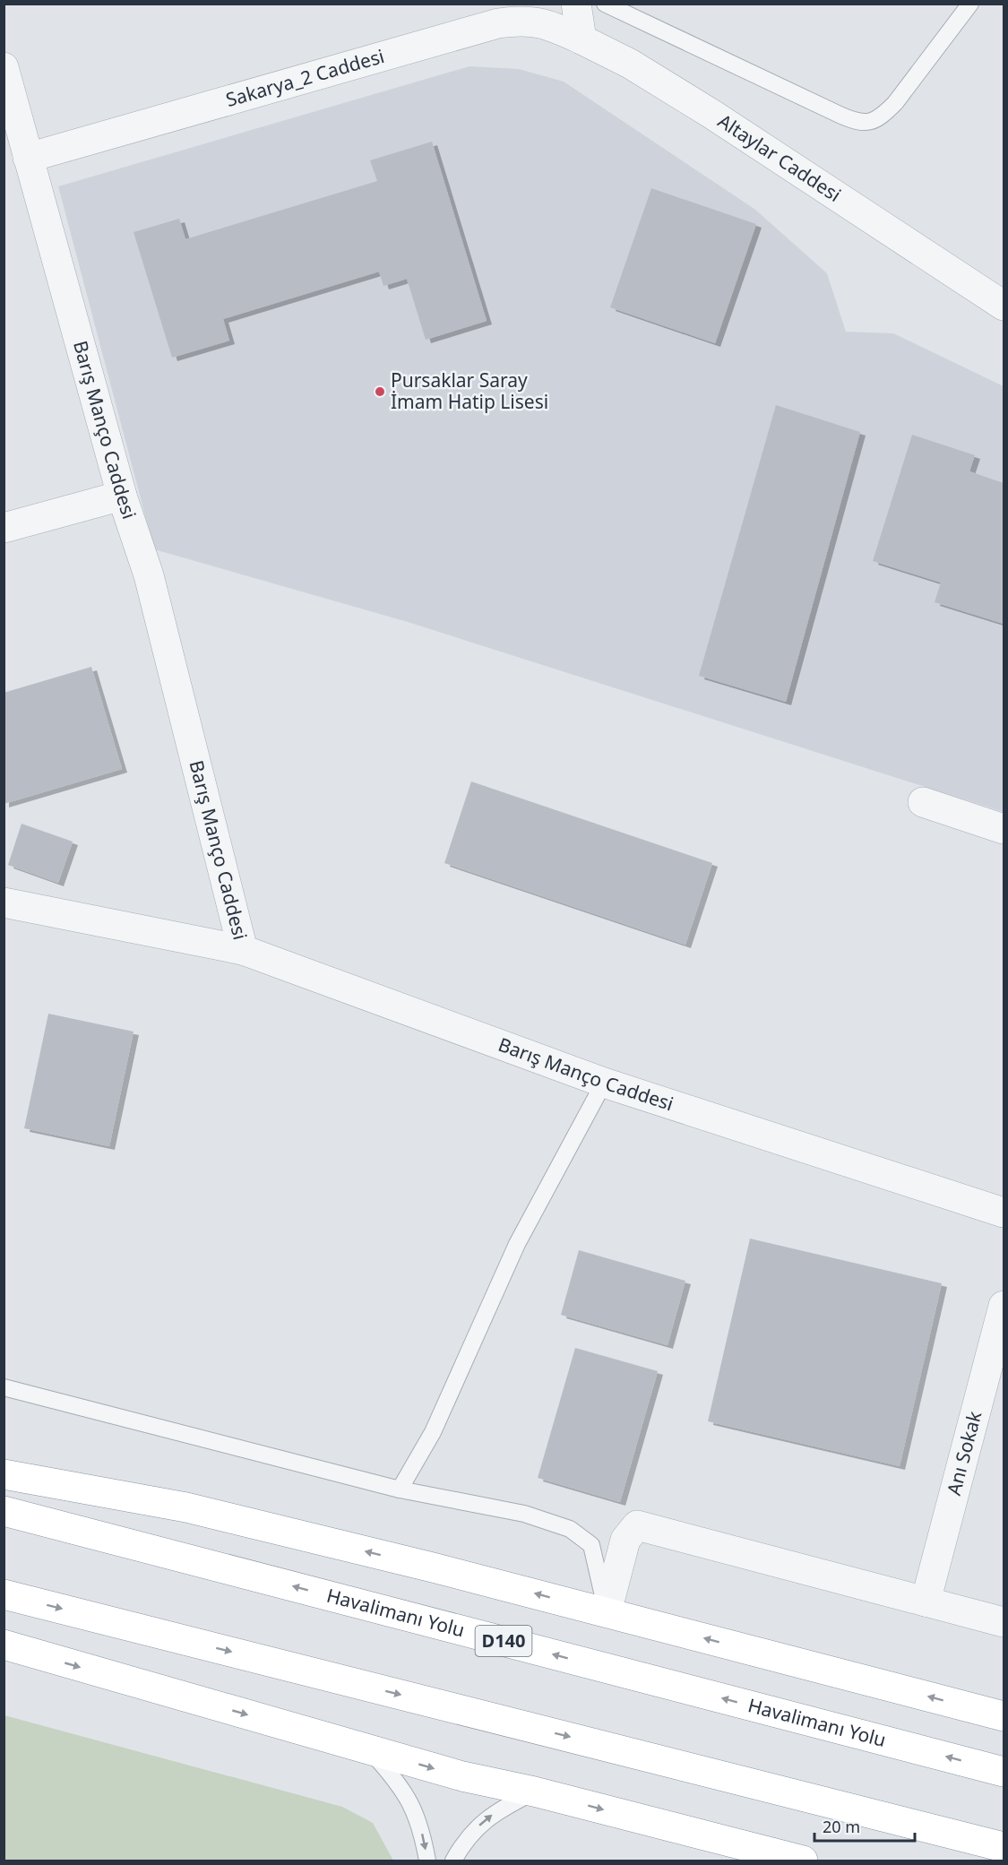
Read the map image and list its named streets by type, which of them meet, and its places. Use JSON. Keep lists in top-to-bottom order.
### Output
{
  "streets": {
    "highway": ["Havalimanı Yolu", "D140"],
    "street": [
      "Sakarya_2 Caddesi",
      "Altaylar Caddesi",
      "Barış Manço Caddesi",
      "Anı Sokak"
    ]
  },
  "crossings": [
    ["Sakarya_2 Caddesi", "Altaylar Caddesi"],
    ["Sakarya_2 Caddesi", "Barış Manço Caddesi"]
  ],
  "places": ["Pursaklar Saray İmam Hatip Lisesi"],
  "scale_bar": "20 m"
}
